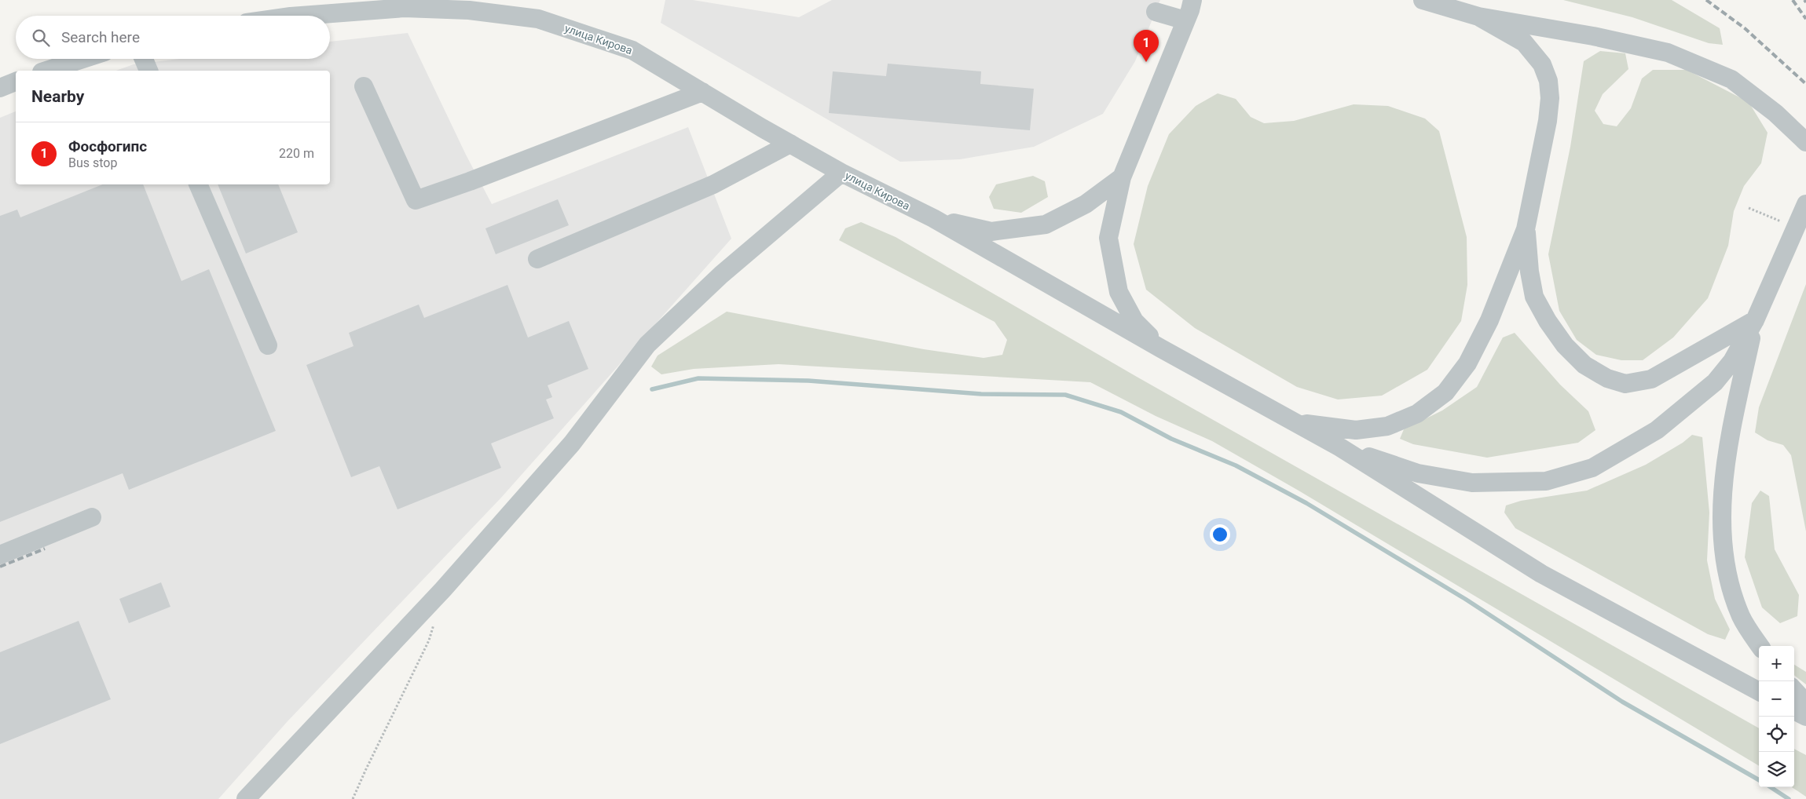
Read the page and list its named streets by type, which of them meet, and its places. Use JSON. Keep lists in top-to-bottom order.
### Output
{
  "streets": {
    "street": ["улица Кирова"]
  },
  "page": {
    "search": "Search here",
    "pins": "1",
    "heading": "Nearby",
    "list": [
      {
        "mark": "1",
        "name": "Фосфогипс",
        "note": "Bus stop",
        "value": "220 m"
      }
    ],
    "map_buttons": ["+", "−"]
  }
}
